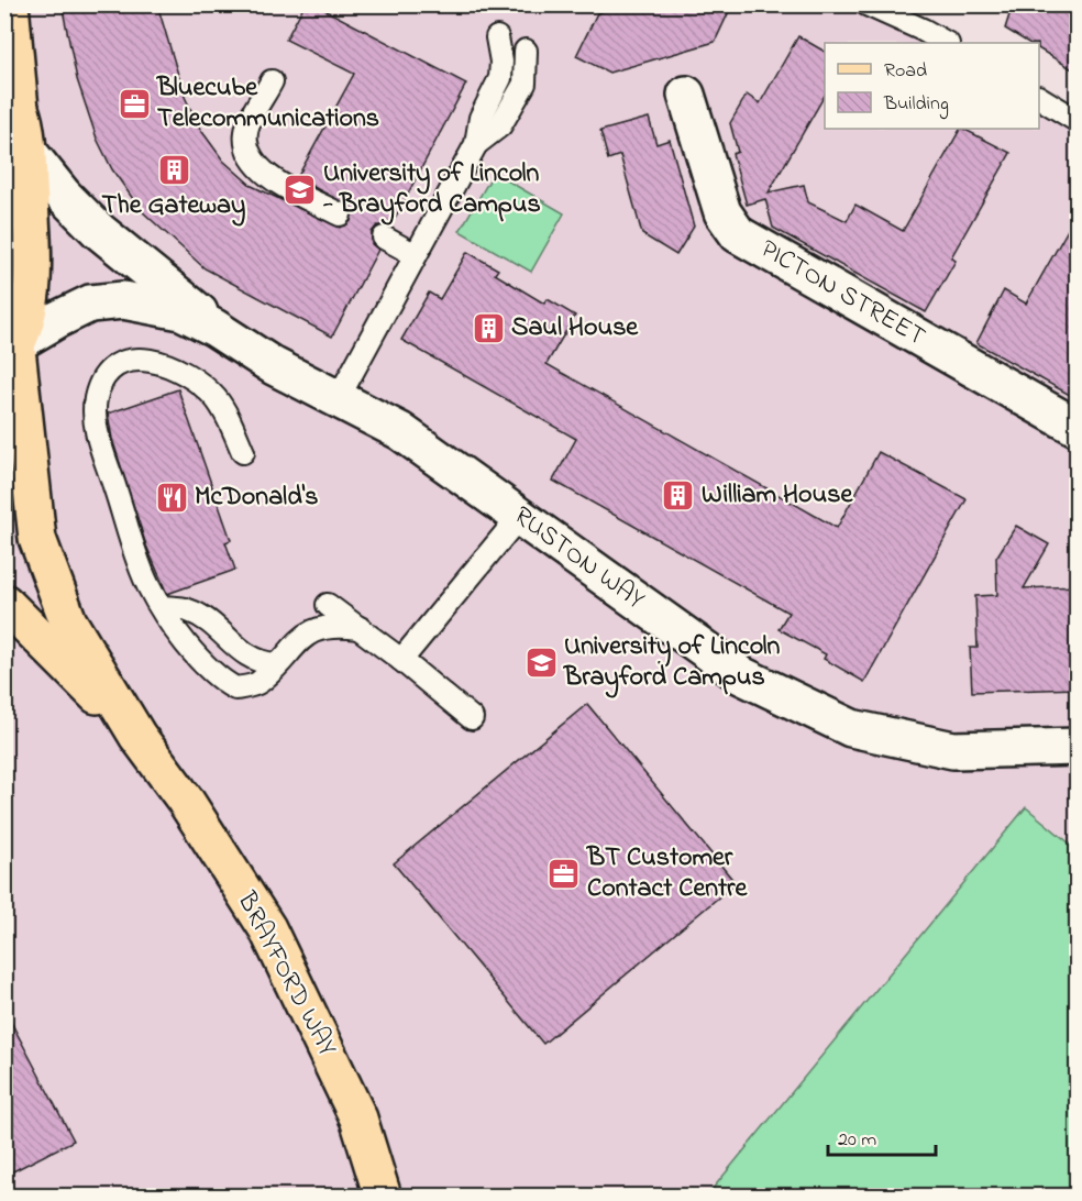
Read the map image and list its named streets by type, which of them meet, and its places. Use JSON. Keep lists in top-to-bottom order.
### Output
{
  "streets": {
    "main road": ["BRAYFORD WAY"],
    "street": ["PICTON STREET", "RUSTON WAY"]
  },
  "crossings": [
    ["RUSTON WAY", "BRAYFORD WAY"]
  ],
  "places": {
    "office": ["Bluecube Telecommunications", "BT Customer Contact Centre"],
    "building": ["The Gateway", "Saul House", "William House"],
    "school or university": ["University of Lincoln - Brayford Campus", "University of Lincoln Brayford Campus"],
    "restaurant": ["McDonald's"]
  },
  "legend": ["Road", "Building"],
  "scale_bar": "20 m"
}
